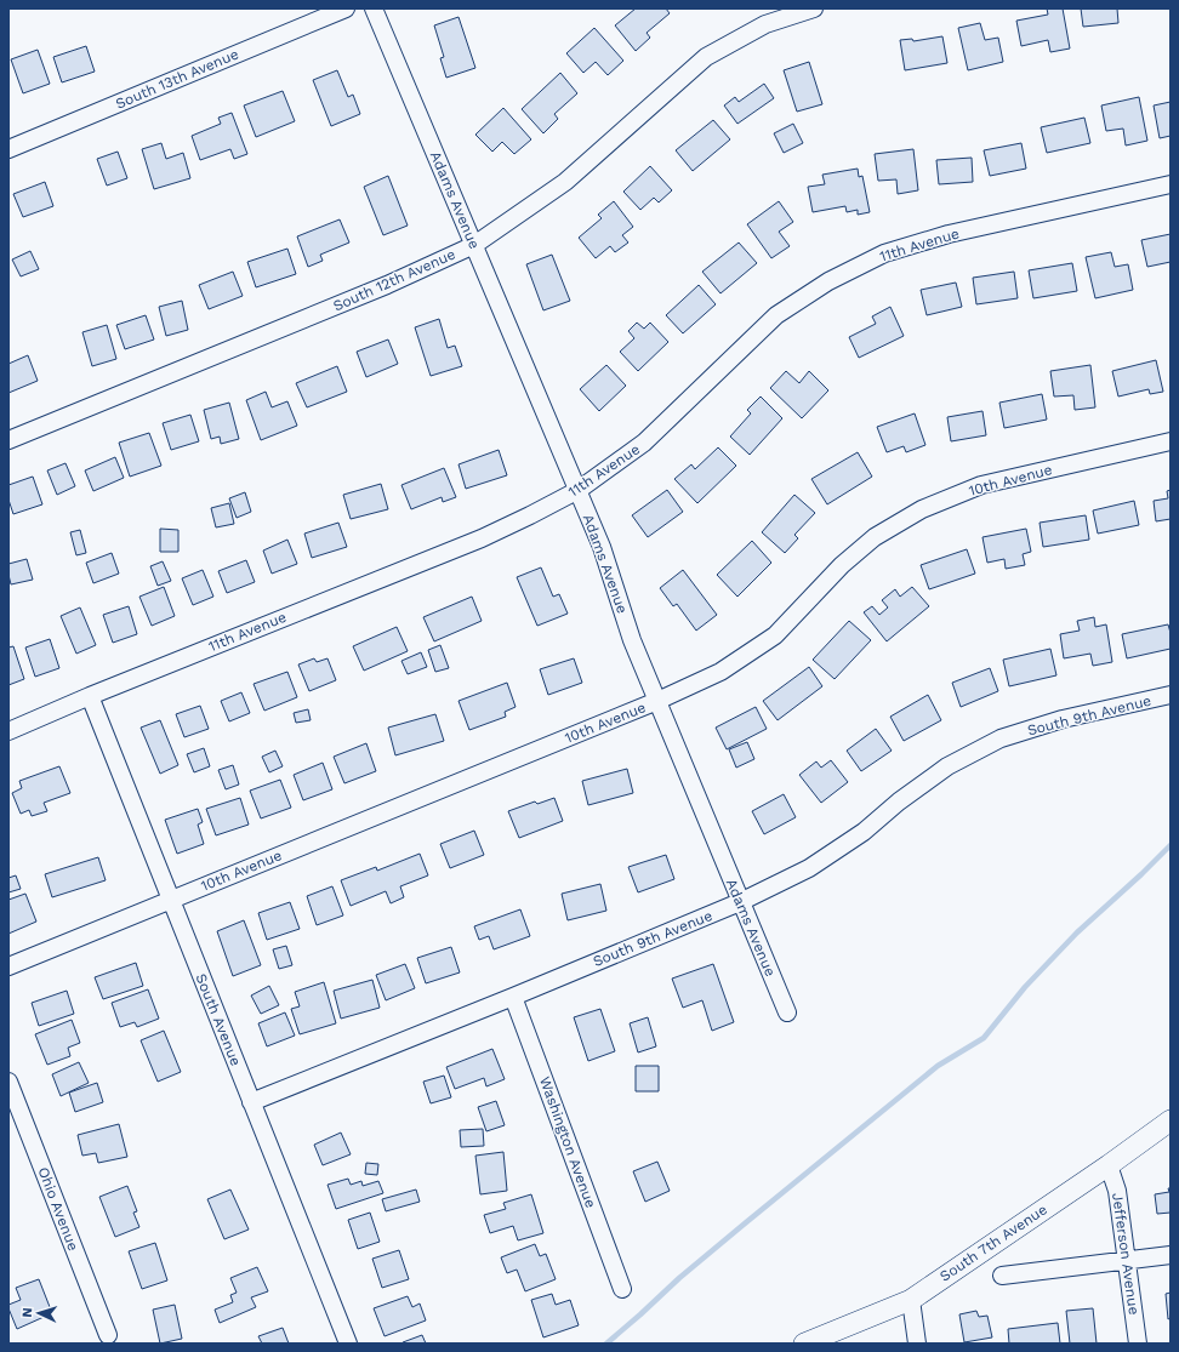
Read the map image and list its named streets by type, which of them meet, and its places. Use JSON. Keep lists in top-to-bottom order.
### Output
{
  "streets": {
    "street": [
      "South 13th Avenue",
      "Adams Avenue",
      "11th Avenue",
      "South 12th Avenue",
      "10th Avenue",
      "South 9th Avenue",
      "South Avenue",
      "Washington Avenue",
      "Ohio Avenue",
      "South 7th Avenue",
      "Jefferson Avenue"
    ]
  },
  "crossings": [
    ["Adams Avenue", "11th Avenue"],
    ["Adams Avenue", "South 12th Avenue"],
    ["Adams Avenue", "10th Avenue"],
    ["Adams Avenue", "South 9th Avenue"],
    ["11th Avenue", "South Avenue"],
    ["10th Avenue", "South Avenue"],
    ["South 9th Avenue", "South Avenue"],
    ["South 9th Avenue", "Washington Avenue"],
    ["South 7th Avenue", "Jefferson Avenue"]
  ],
  "north": "left"
}
